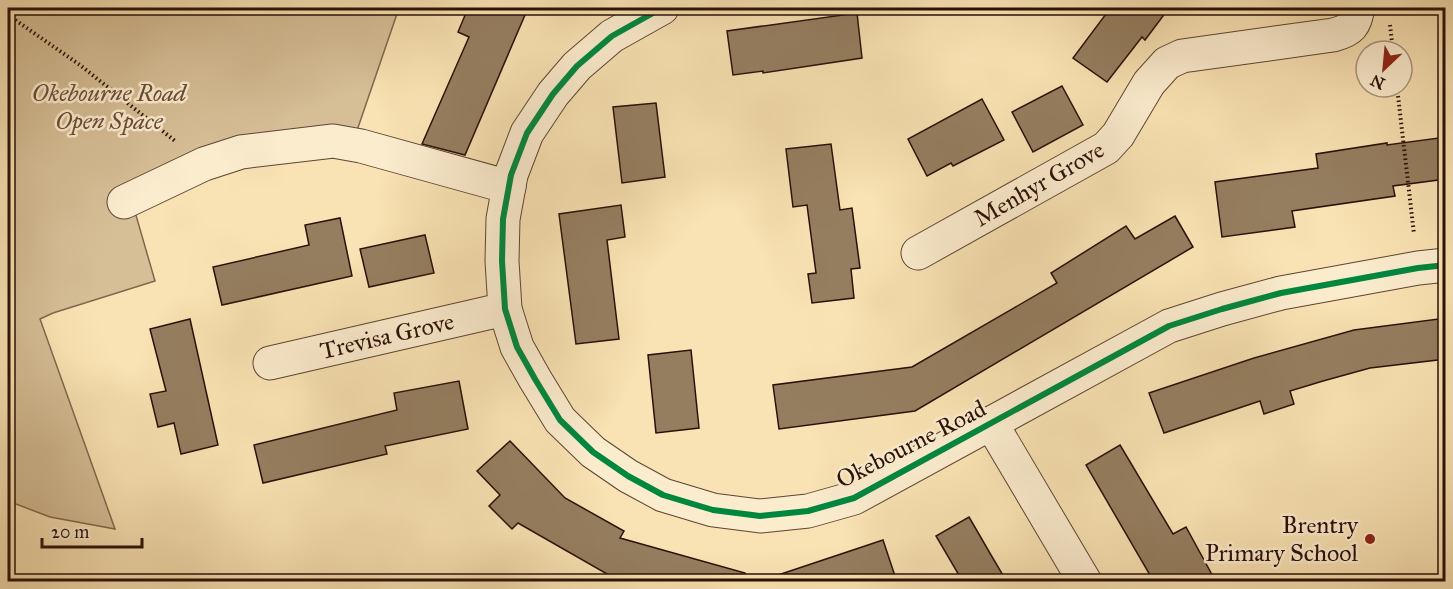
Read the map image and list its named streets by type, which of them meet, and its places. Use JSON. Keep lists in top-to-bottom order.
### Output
{
  "streets": {
    "street": ["Menhyr Grove", "Trevisa Grove", "Okebourne Road"]
  },
  "crossings": [
    ["Trevisa Grove", "Okebourne Road"]
  ],
  "parks": ["Okebourne Road Open Space"],
  "places": ["Brentry Primary School"],
  "scale_bar": "20 m",
  "north": "bottom left"
}
